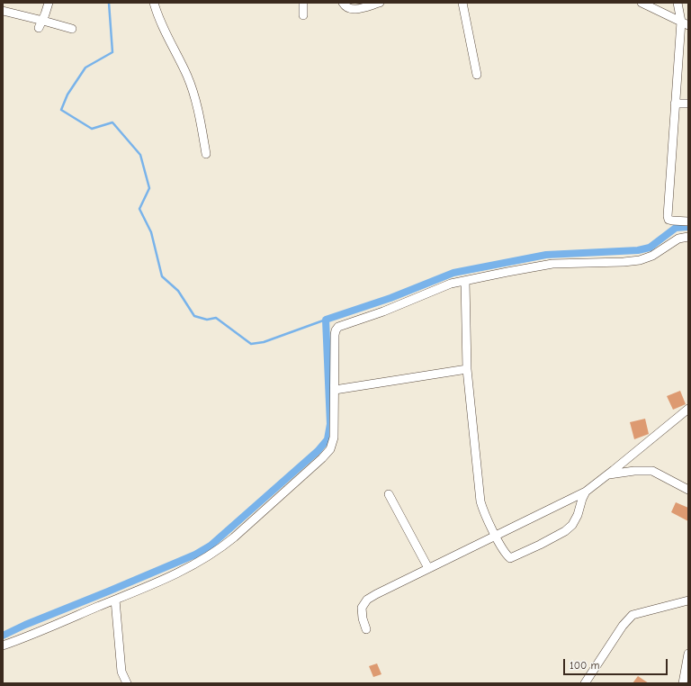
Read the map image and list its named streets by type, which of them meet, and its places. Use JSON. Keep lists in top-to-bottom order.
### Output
{
  "scale_bar": "100 m"
}
